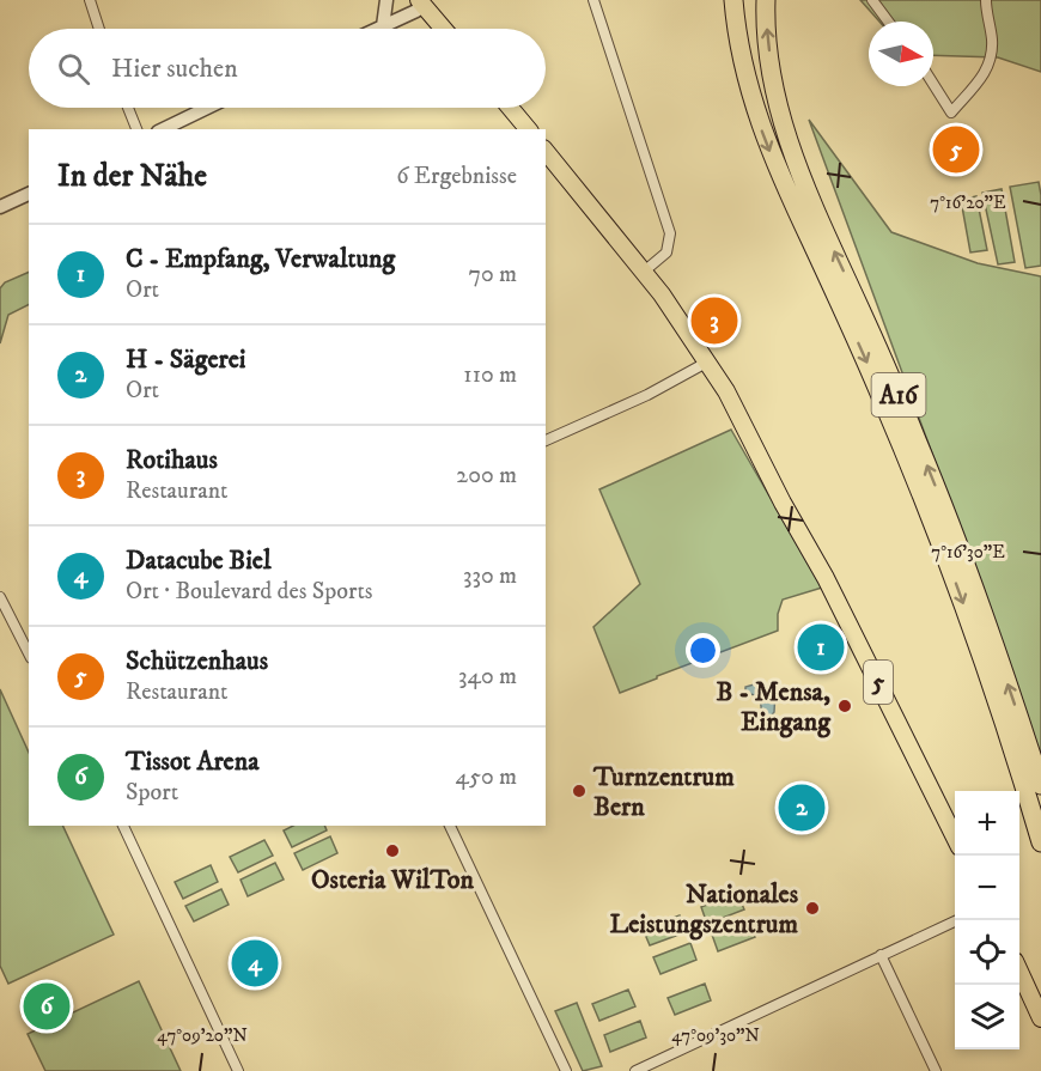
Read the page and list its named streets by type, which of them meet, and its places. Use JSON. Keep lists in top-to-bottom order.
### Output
{
  "streets": {
    "highway": ["A16"],
    "main road": ["5"]
  },
  "places": [
    "B - Mensa, Eingang",
    "Turnzentrum Bern",
    "Osteria WilTon",
    "Nationales Leistungszentrum"
  ],
  "north": "right",
  "page": {
    "search": "Hier suchen",
    "pins": [
      "5",
      "3",
      "1",
      "2",
      "4",
      "6"
    ],
    "heading": ["In der Nähe", "6 Ergebnisse"],
    "list": [
      {
        "mark": "1",
        "name": "C - Empfang, Verwaltung",
        "note": "Ort",
        "value": "70 m"
      },
      {
        "mark": "2",
        "name": "H - Sägerei",
        "note": "Ort",
        "value": "110 m"
      },
      {
        "mark": "3",
        "name": "Rotihaus",
        "note": "Restaurant",
        "value": "200 m"
      },
      {
        "mark": "4",
        "name": "Datacube Biel",
        "note": "Ort · Boulevard des Sports",
        "value": "330 m"
      },
      {
        "mark": "5",
        "name": "Schützenhaus",
        "note": "Restaurant",
        "value": "340 m"
      },
      {
        "mark": "6",
        "name": "Tissot Arena",
        "note": "Sport",
        "value": "450 m"
      }
    ],
    "map_buttons": ["+", "−"]
  },
  "coordinates": [
    "7°16'20\"E",
    "7°16'30\"E",
    "47°09'20\"N",
    "47°09'30\"N"
  ]
}
